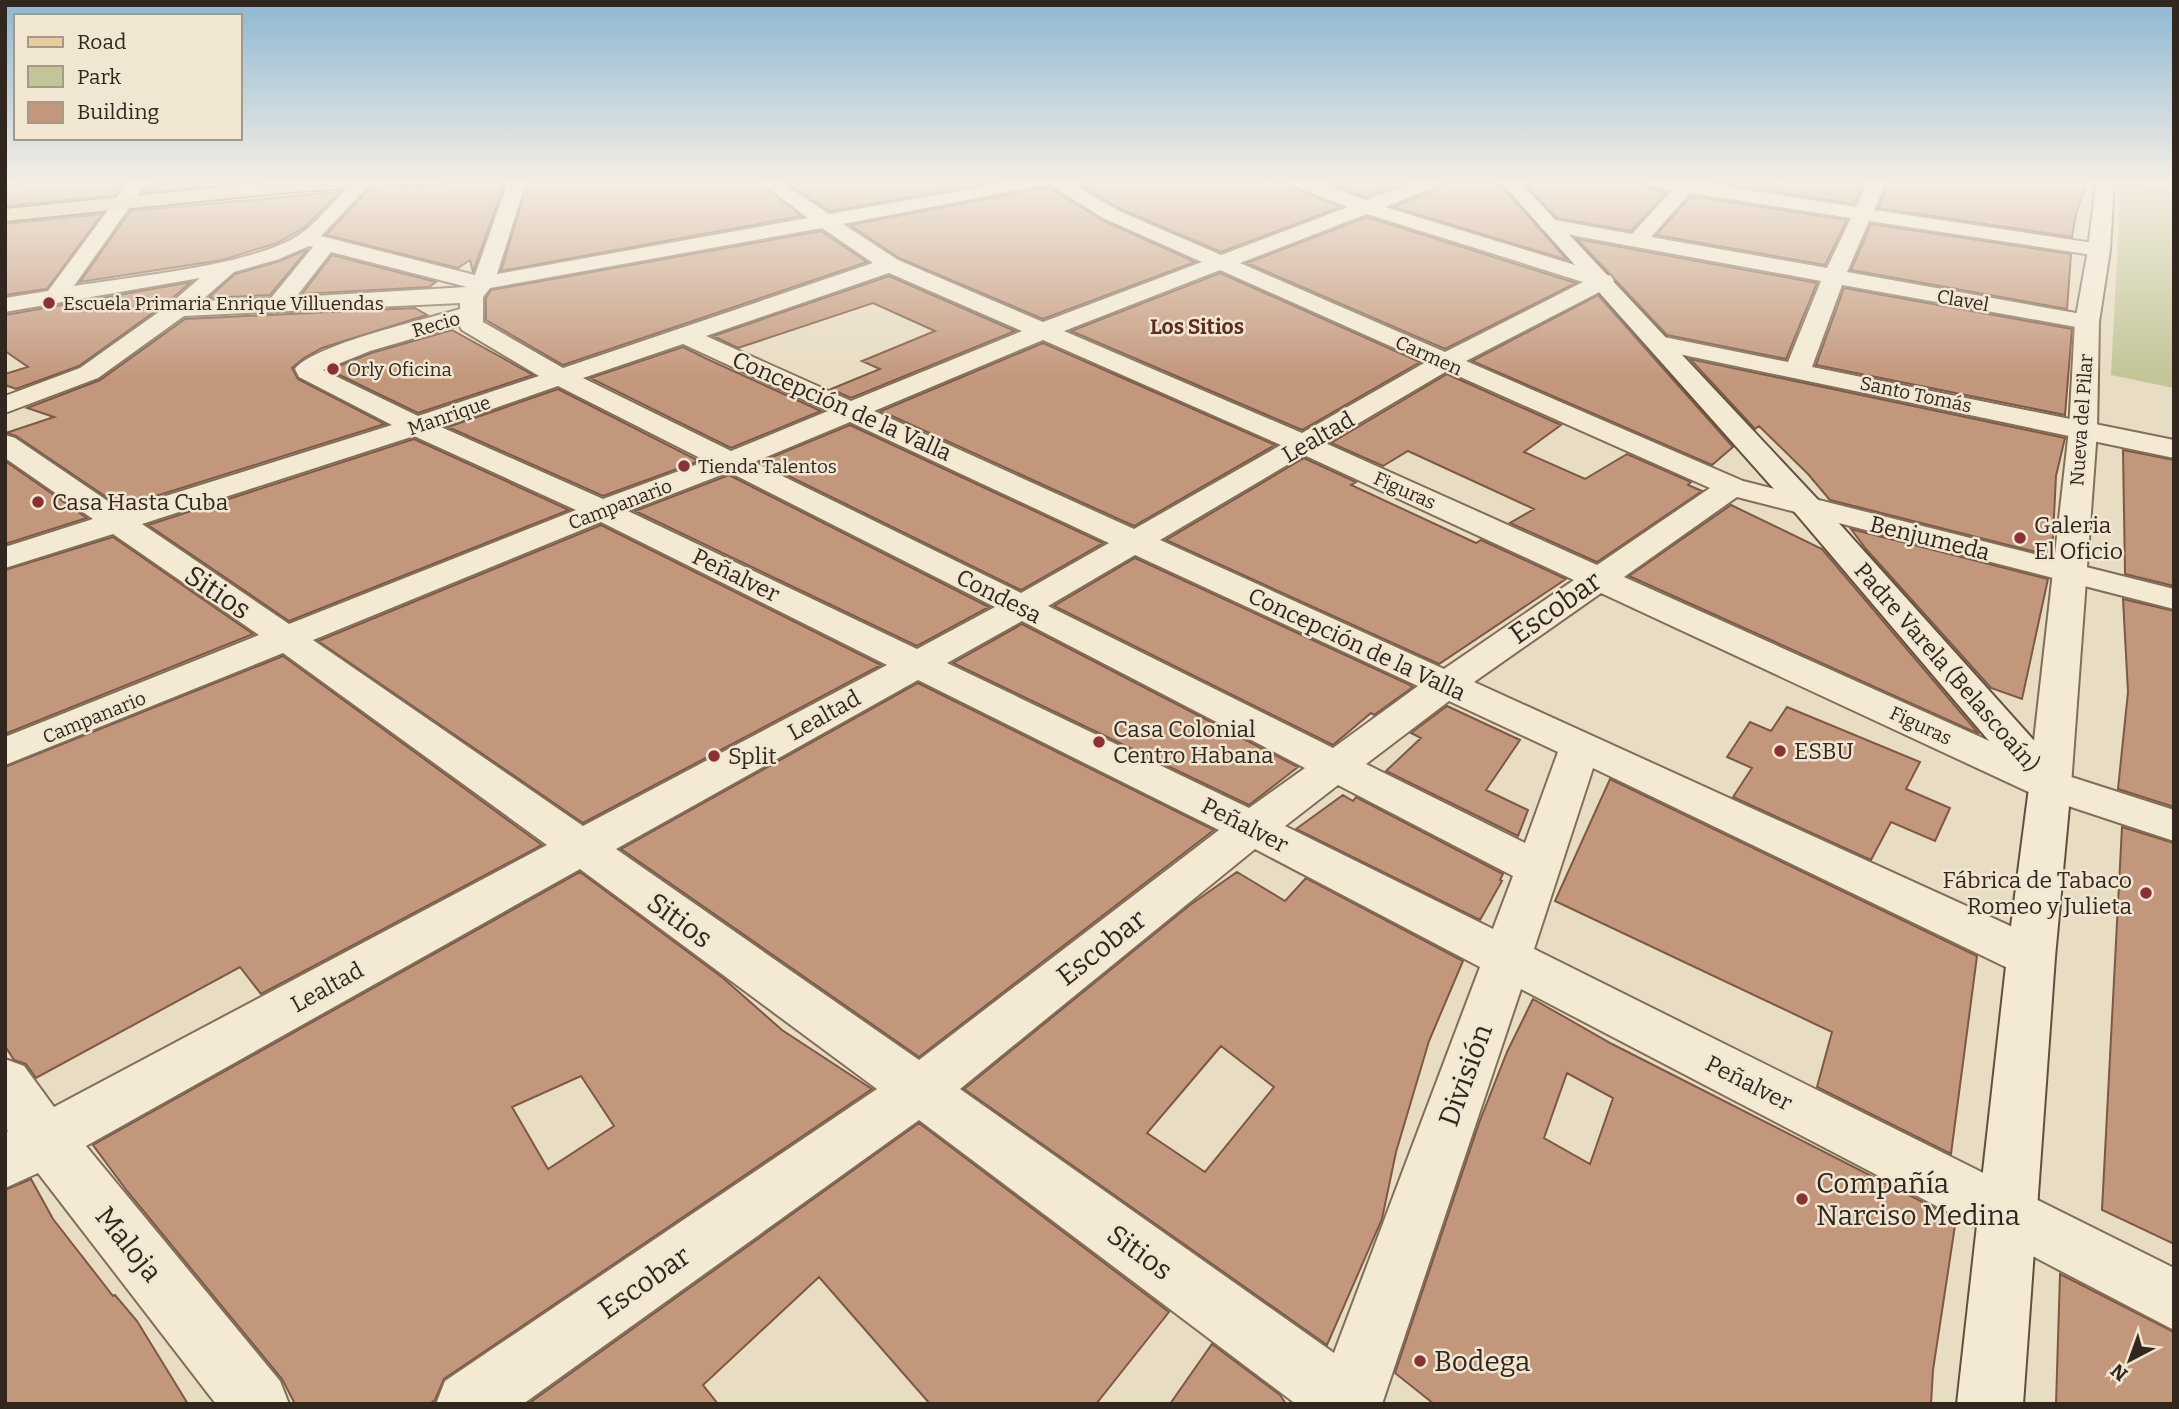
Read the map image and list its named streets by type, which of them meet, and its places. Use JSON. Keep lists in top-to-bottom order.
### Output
{
  "streets": {
    "street": [
      "Clavel",
      "Recio",
      "Carmen",
      "Santo Tomás",
      "Concepción de la Valla",
      "Manrique",
      "Nueva del Pilar",
      "Lealtad",
      "Figuras",
      "Campanario",
      "Benjumeda",
      "Peñalver",
      "Sitios",
      "Condesa",
      "Escobar",
      "Padre Varela (Belascoaín)",
      "División",
      "Maloja"
    ]
  },
  "crossings": [
    ["Clavel", "Nueva del Pilar"],
    ["Recio", "Peñalver"],
    ["Recio", "Condesa"],
    ["Carmen", "Lealtad"],
    ["Carmen", "Campanario"],
    ["Carmen", "Benjumeda"],
    ["Carmen", "Escobar"],
    ["Carmen", "Padre Varela (Belascoaín)"],
    ["Santo Tomás", "Nueva del Pilar"],
    ["Santo Tomás", "Padre Varela (Belascoaín)"],
    ["Concepción de la Valla", "Manrique"],
    ["Concepción de la Valla", "Lealtad"],
    ["Concepción de la Valla", "Campanario"],
    ["Concepción de la Valla", "Escobar"],
    ["Concepción de la Valla", "Padre Varela (Belascoaín)"],
    ["Concepción de la Valla", "División"],
    ["Manrique", "Figuras"],
    ["Manrique", "Peñalver"],
    ["Manrique", "Sitios"],
    ["Manrique", "Condesa"],
    ["Nueva del Pilar", "Figuras"],
    ["Nueva del Pilar", "Benjumeda"],
    ["Nueva del Pilar", "Padre Varela (Belascoaín)"],
    ["Lealtad", "Figuras"],
    ["Lealtad", "Peñalver"],
    ["Lealtad", "Sitios"],
    ["Lealtad", "Condesa"],
    ["Lealtad", "Padre Varela (Belascoaín)"],
    ["Lealtad", "Maloja"],
    ["Figuras", "Campanario"],
    ["Figuras", "Escobar"],
    ["Figuras", "Padre Varela (Belascoaín)"],
    ["Campanario", "Peñalver"],
    ["Campanario", "Sitios"],
    ["Campanario", "Condesa"],
    ["Benjumeda", "Padre Varela (Belascoaín)"],
    ["Peñalver", "Escobar"],
    ["Peñalver", "Padre Varela (Belascoaín)"],
    ["Peñalver", "División"],
    ["Sitios", "Escobar"],
    ["Sitios", "División"],
    ["Condesa", "Escobar"],
    ["Condesa", "División"]
  ],
  "districts": ["Los Sitios"],
  "places": [
    "Escuela Primaria Enrique Villuendas",
    "Orly Oficina",
    "Tienda Talentos",
    "Casa Hasta Cuba",
    "Galeria El Oficio",
    "Casa Colonial Centro Habana",
    "ESBU",
    "Split",
    "Fábrica de Tabaco Romeo y Julieta",
    "Compañía Narciso Medina",
    "Bodega"
  ],
  "legend": ["Road", "Park", "Building"],
  "north": "bottom left"
}
